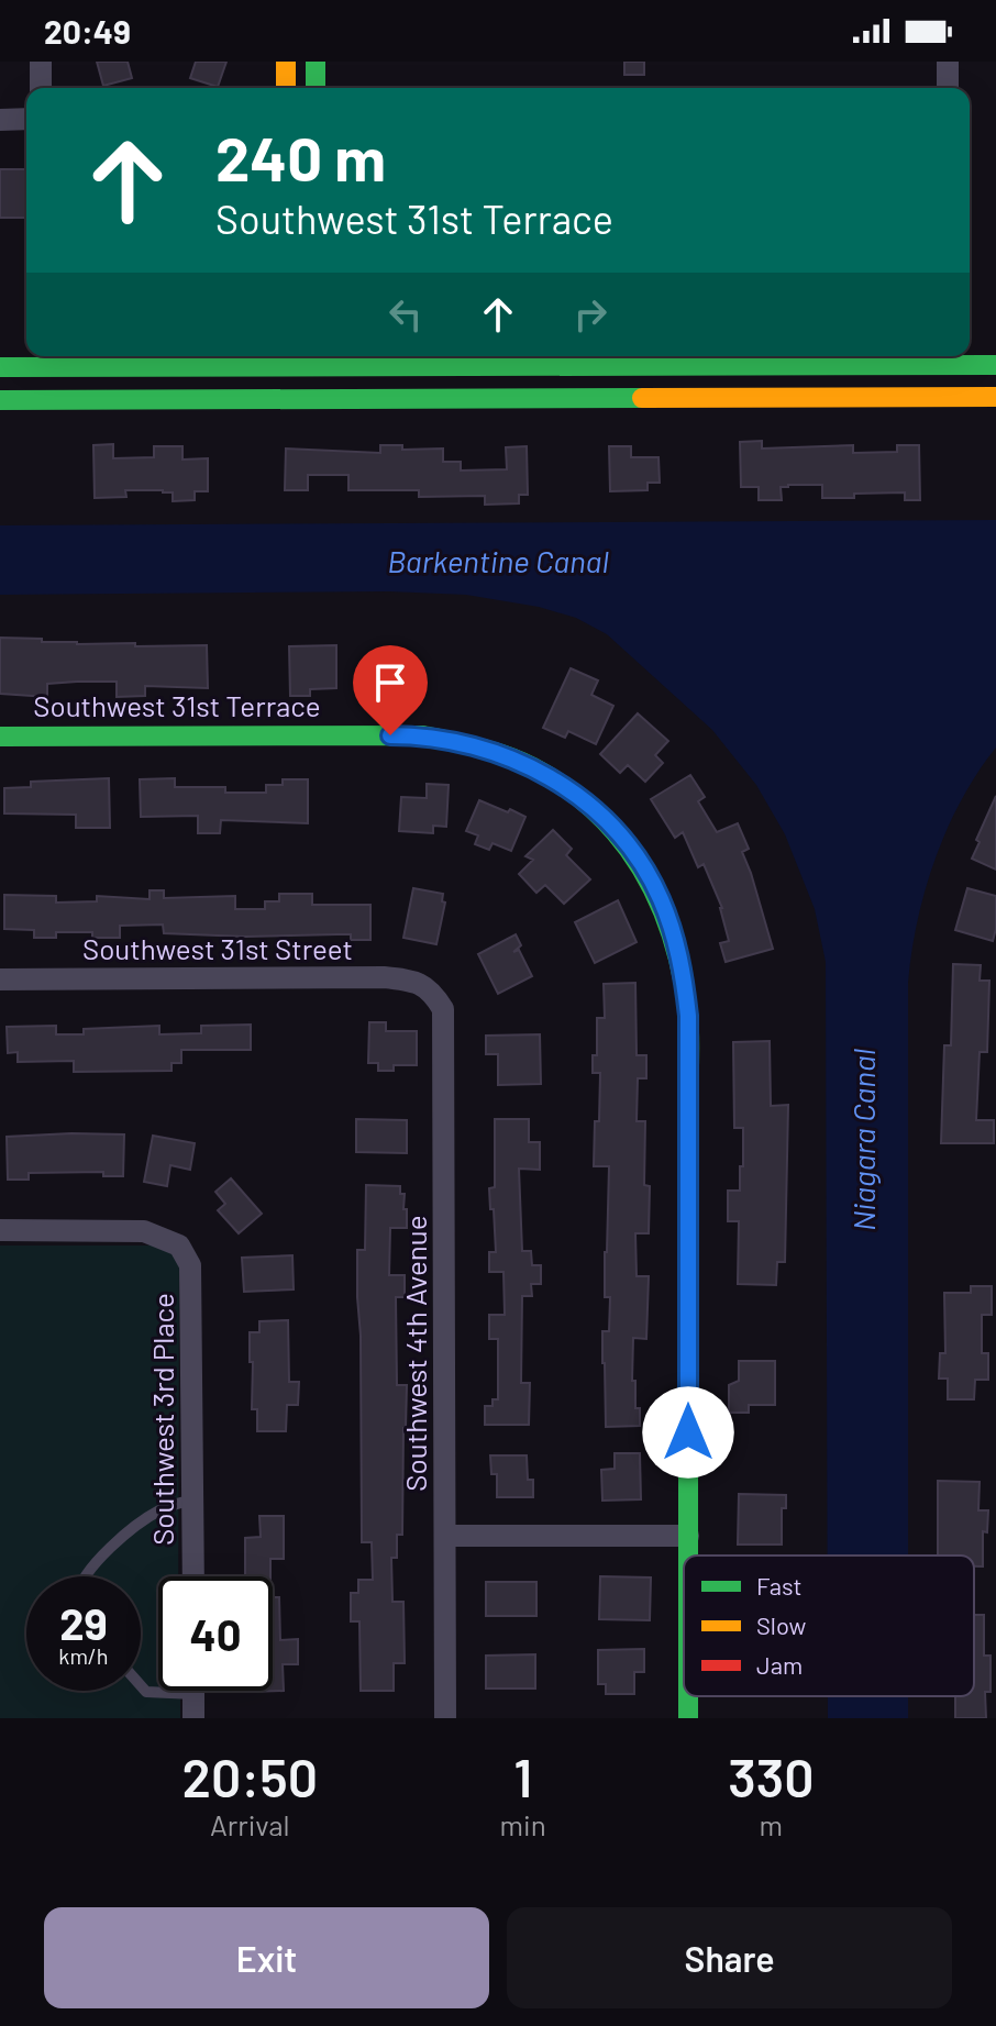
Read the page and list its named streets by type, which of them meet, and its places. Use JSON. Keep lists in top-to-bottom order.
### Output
{
  "streets": {
    "main road": ["Southwest 31st Terrace"],
    "street": ["Southwest 31st Street", "Southwest 4th Avenue", "Southwest 3rd Place"]
  },
  "crossings": [
    ["Southwest 31st Street", "Southwest 4th Avenue"]
  ],
  "water": ["Barkentine Canal", "Niagara Canal"],
  "legend": ["Fast", "Slow", "Jam"],
  "page": {
    "status": "20:49",
    "turn": ["240 m", "Southwest 31st Terrace"],
    "speed": "29 km/h",
    "limit": "40",
    "eta": [
      "20:50",
      "Arrival",
      "1",
      "min",
      "330",
      "m"
    ],
    "buttons": ["Exit", "Share"]
  }
}
